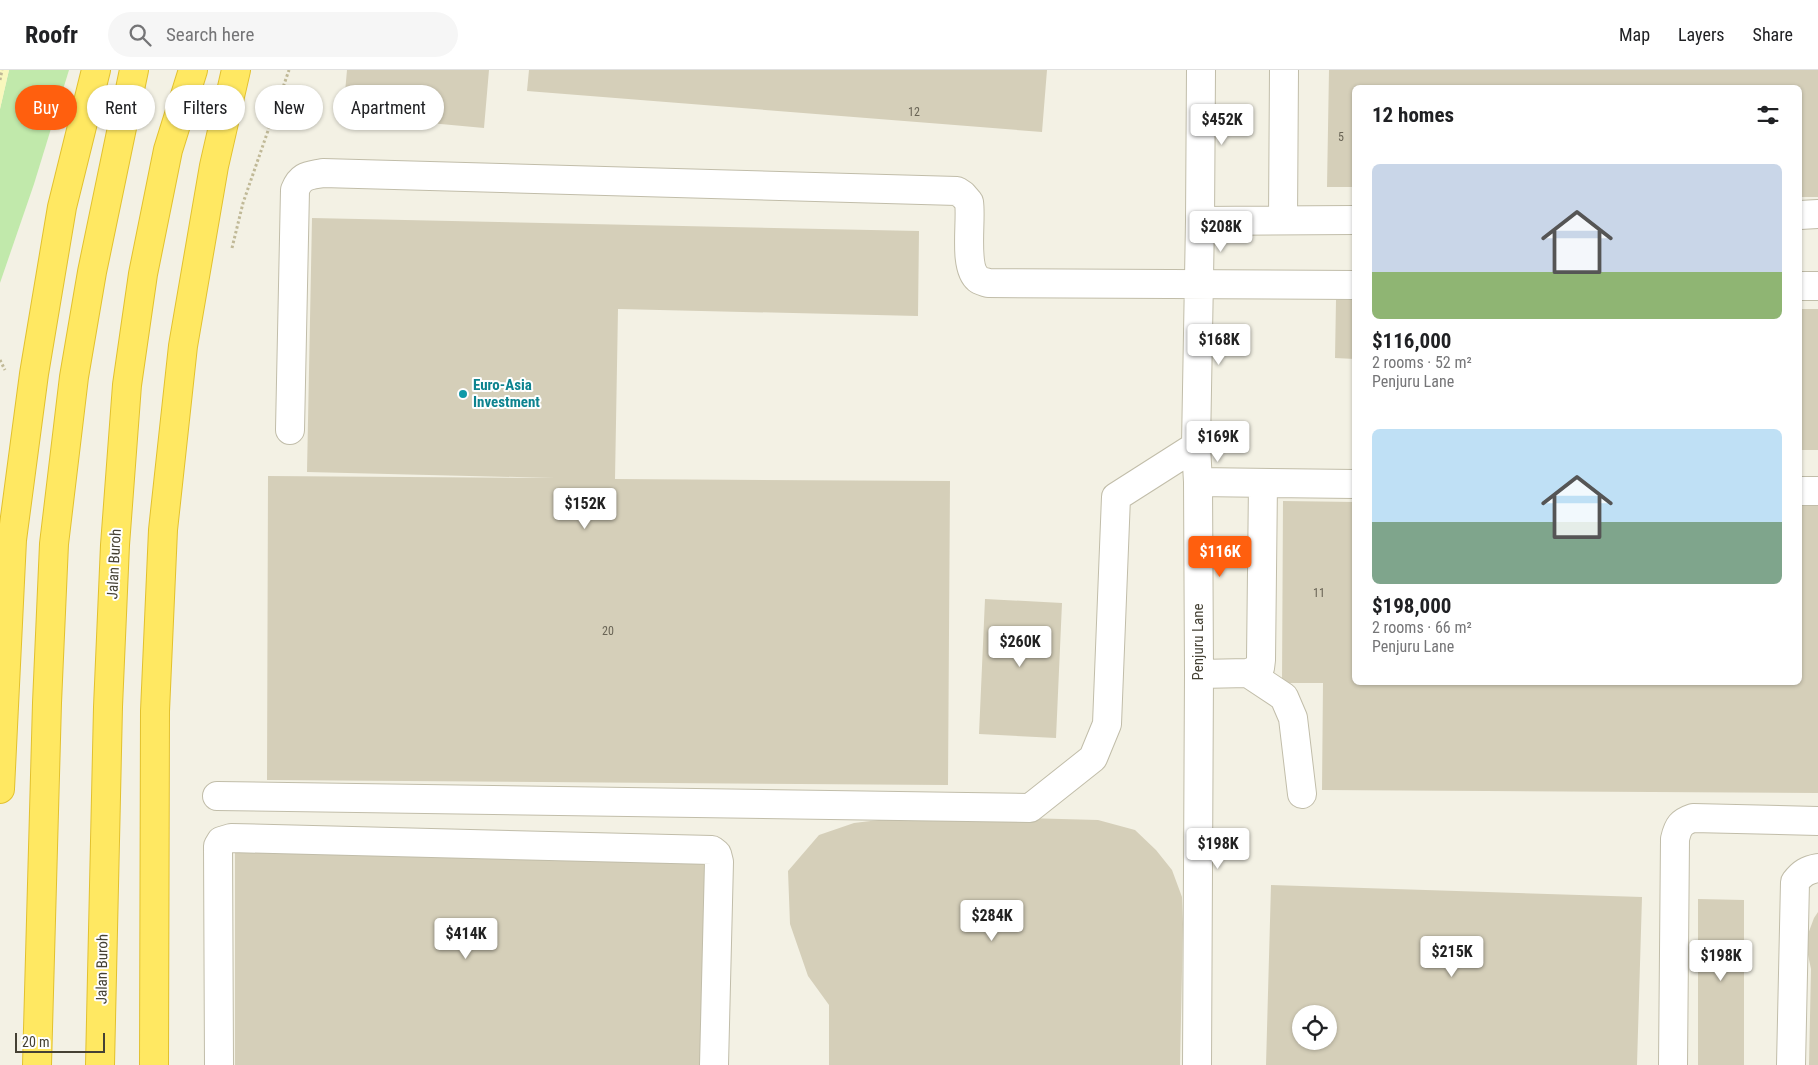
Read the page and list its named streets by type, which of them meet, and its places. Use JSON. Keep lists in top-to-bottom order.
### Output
{
  "streets": {
    "highway": ["Jalan Buroh"],
    "street": ["Penjuru Lane"]
  },
  "places": ["Euro-Asia Investment"],
  "house_numbers": [
    "12",
    "5",
    "11",
    "20"
  ],
  "scale_bar": "20 m",
  "page": {
    "header": "Roofr",
    "search": "Search here",
    "nav": ["Map", "Layers", "Share"],
    "chip": [
      "Buy",
      "Rent",
      "Filters",
      "New",
      "Apartment"
    ],
    "heading": "12 homes",
    "price": [
      "$452K",
      "$208K",
      "$168K",
      "$169K",
      "$152K",
      "$116K",
      "$260K",
      "$198K",
      "$284K",
      "$414K",
      "$215K",
      "$198K"
    ],
    "list": [
      {
        "name": "$116,000",
        "note": "2 rooms · 52 m² · Penjuru Lane"
      },
      {
        "name": "$198,000",
        "note": "2 rooms · 66 m² · Penjuru Lane"
      }
    ],
    "scale": "20 m"
  }
}
